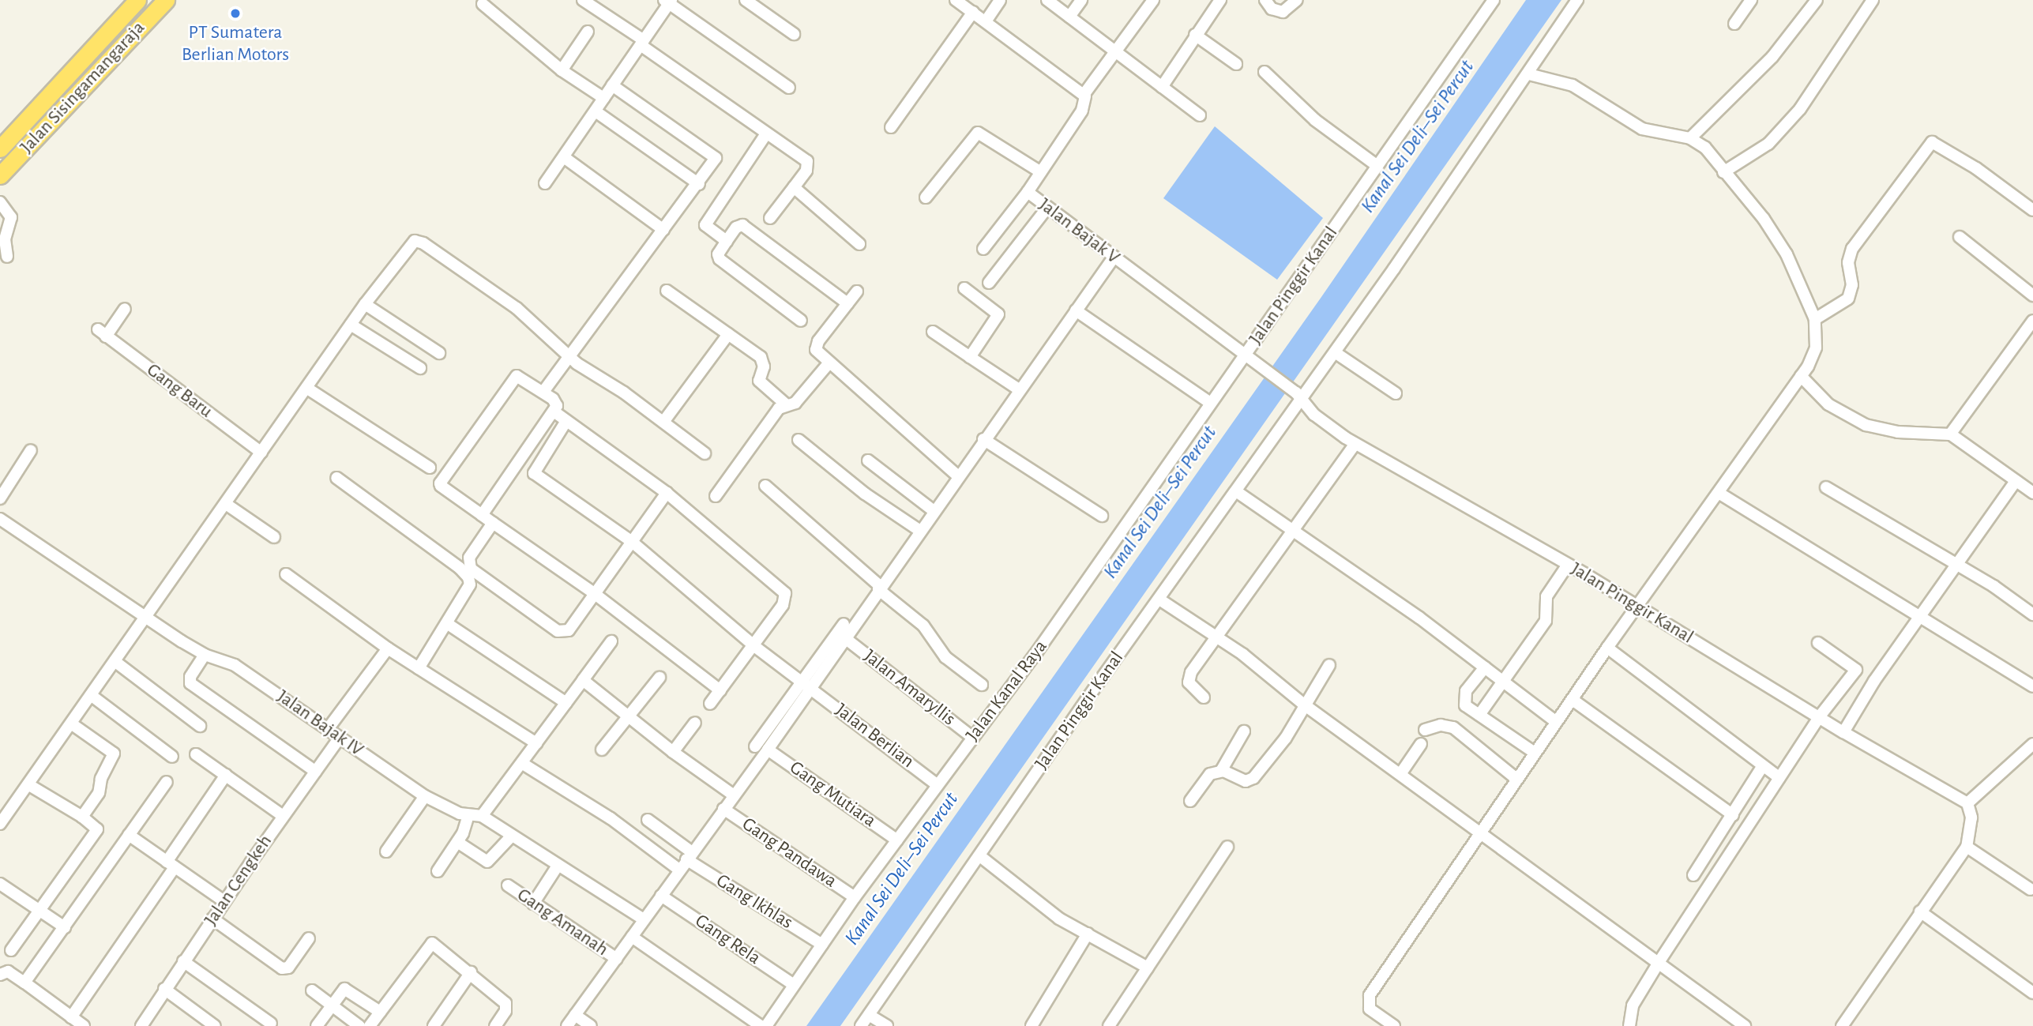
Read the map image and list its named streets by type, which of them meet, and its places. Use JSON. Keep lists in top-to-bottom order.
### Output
{
  "streets": {
    "highway": ["Jalan Sisingamangaraja"],
    "street": [
      "Jalan Bajak V",
      "Jalan Pinggir Kanal",
      "Gang Baru",
      "Jalan Amaryllis",
      "Jalan Kanal Raya",
      "Jalan Bajak IV",
      "Jalan Berlian",
      "Gang Mutiara",
      "Gang Pandawa",
      "Jalan Cengkeh",
      "Gang Ikhlas",
      "Gang Amanah",
      "Gang Rela"
    ]
  },
  "crossings": [
    ["Jalan Bajak V", "Jalan Pinggir Kanal"],
    ["Jalan Bajak V", "Jalan Kanal Raya"],
    ["Jalan Pinggir Kanal", "Jalan Kanal Raya"],
    ["Jalan Amaryllis", "Jalan Kanal Raya"],
    ["Jalan Kanal Raya", "Jalan Berlian"],
    ["Jalan Kanal Raya", "Gang Mutiara"],
    ["Jalan Kanal Raya", "Gang Pandawa"],
    ["Jalan Kanal Raya", "Gang Ikhlas"],
    ["Jalan Kanal Raya", "Gang Rela"],
    ["Jalan Bajak IV", "Jalan Cengkeh"]
  ],
  "water": ["Kanal Sei Deli–Sei Percut"],
  "places": ["PT Sumatera Berlian Motors"]
}
